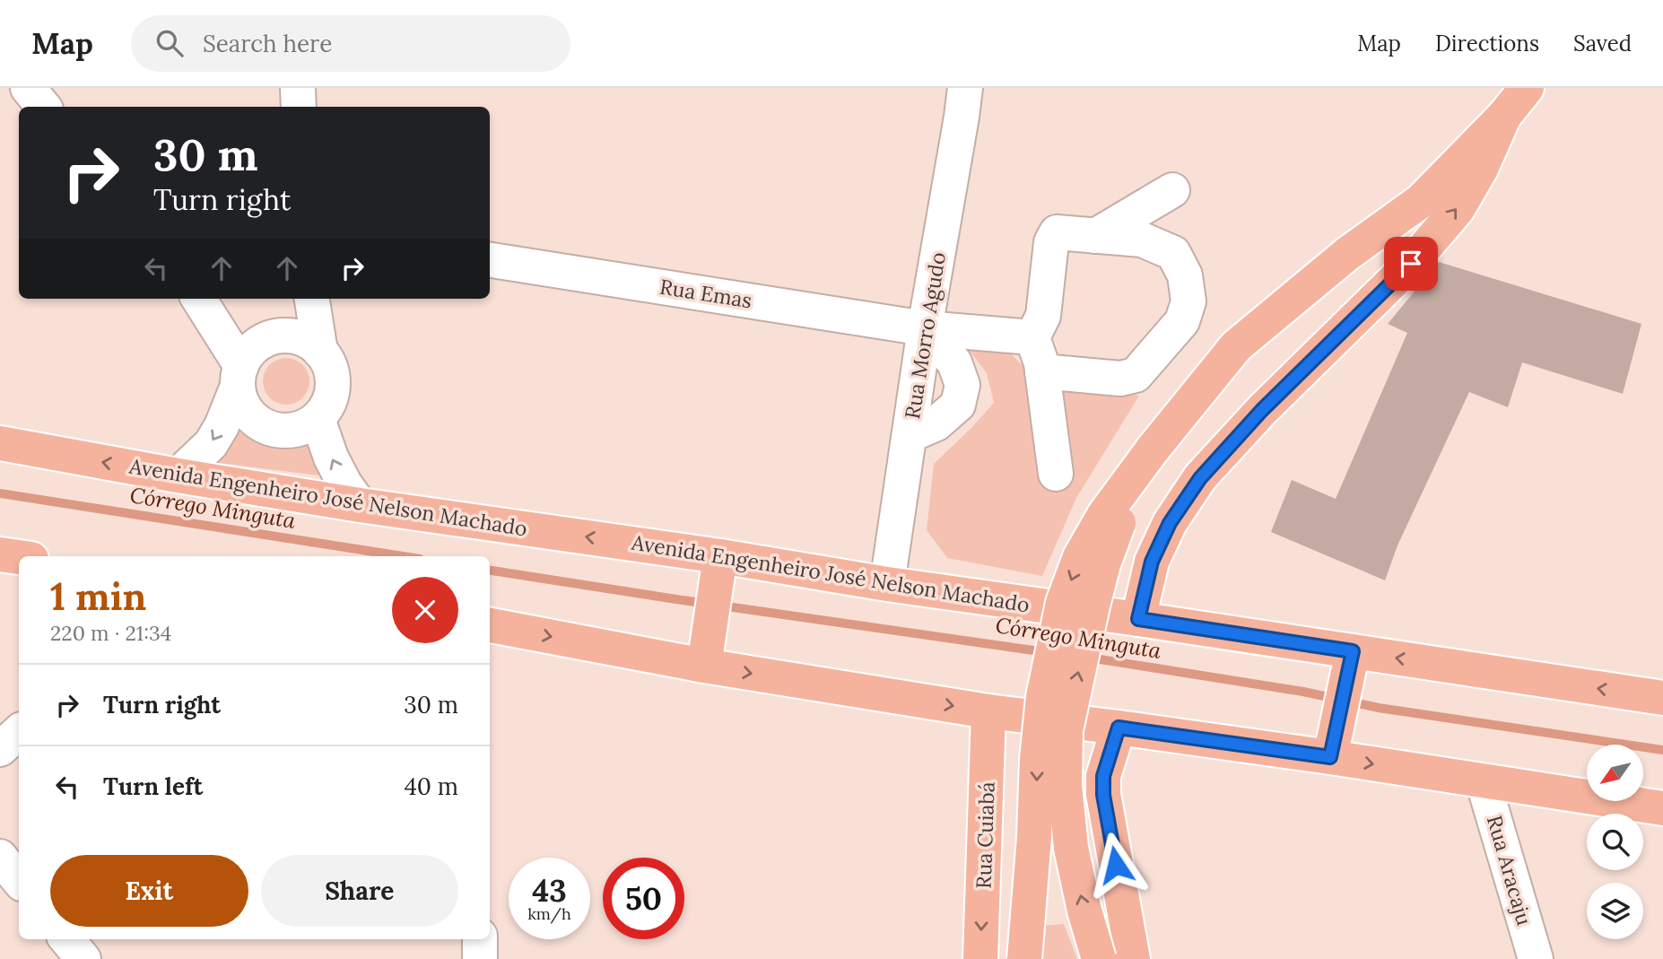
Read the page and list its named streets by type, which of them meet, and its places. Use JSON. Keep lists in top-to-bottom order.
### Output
{
  "streets": {
    "main road": ["Avenida Engenheiro José Nelson Machado", "Rua Cuiabá"],
    "street": ["Rua Emas", "Rua Morro Agudo", "Rua Aracaju"]
  },
  "crossings": [
    ["Rua Emas", "Rua Morro Agudo"],
    ["Rua Morro Agudo", "Avenida Engenheiro José Nelson Machado"]
  ],
  "water": ["Córrego Minguta"],
  "north": "bottom left",
  "page": {
    "header": "Map",
    "search": "Search here",
    "nav": ["Map", "Directions", "Saved"],
    "turn": ["30 m", "Turn right"],
    "heading": ["1 min", "220 m · 21:34"],
    "list": [
      {
        "name": "Turn right",
        "value": "30 m"
      },
      {
        "name": "Turn left",
        "value": "40 m"
      }
    ],
    "buttons": ["Exit", "Share"],
    "speed": "43 km/h",
    "limit": "50"
  }
}
